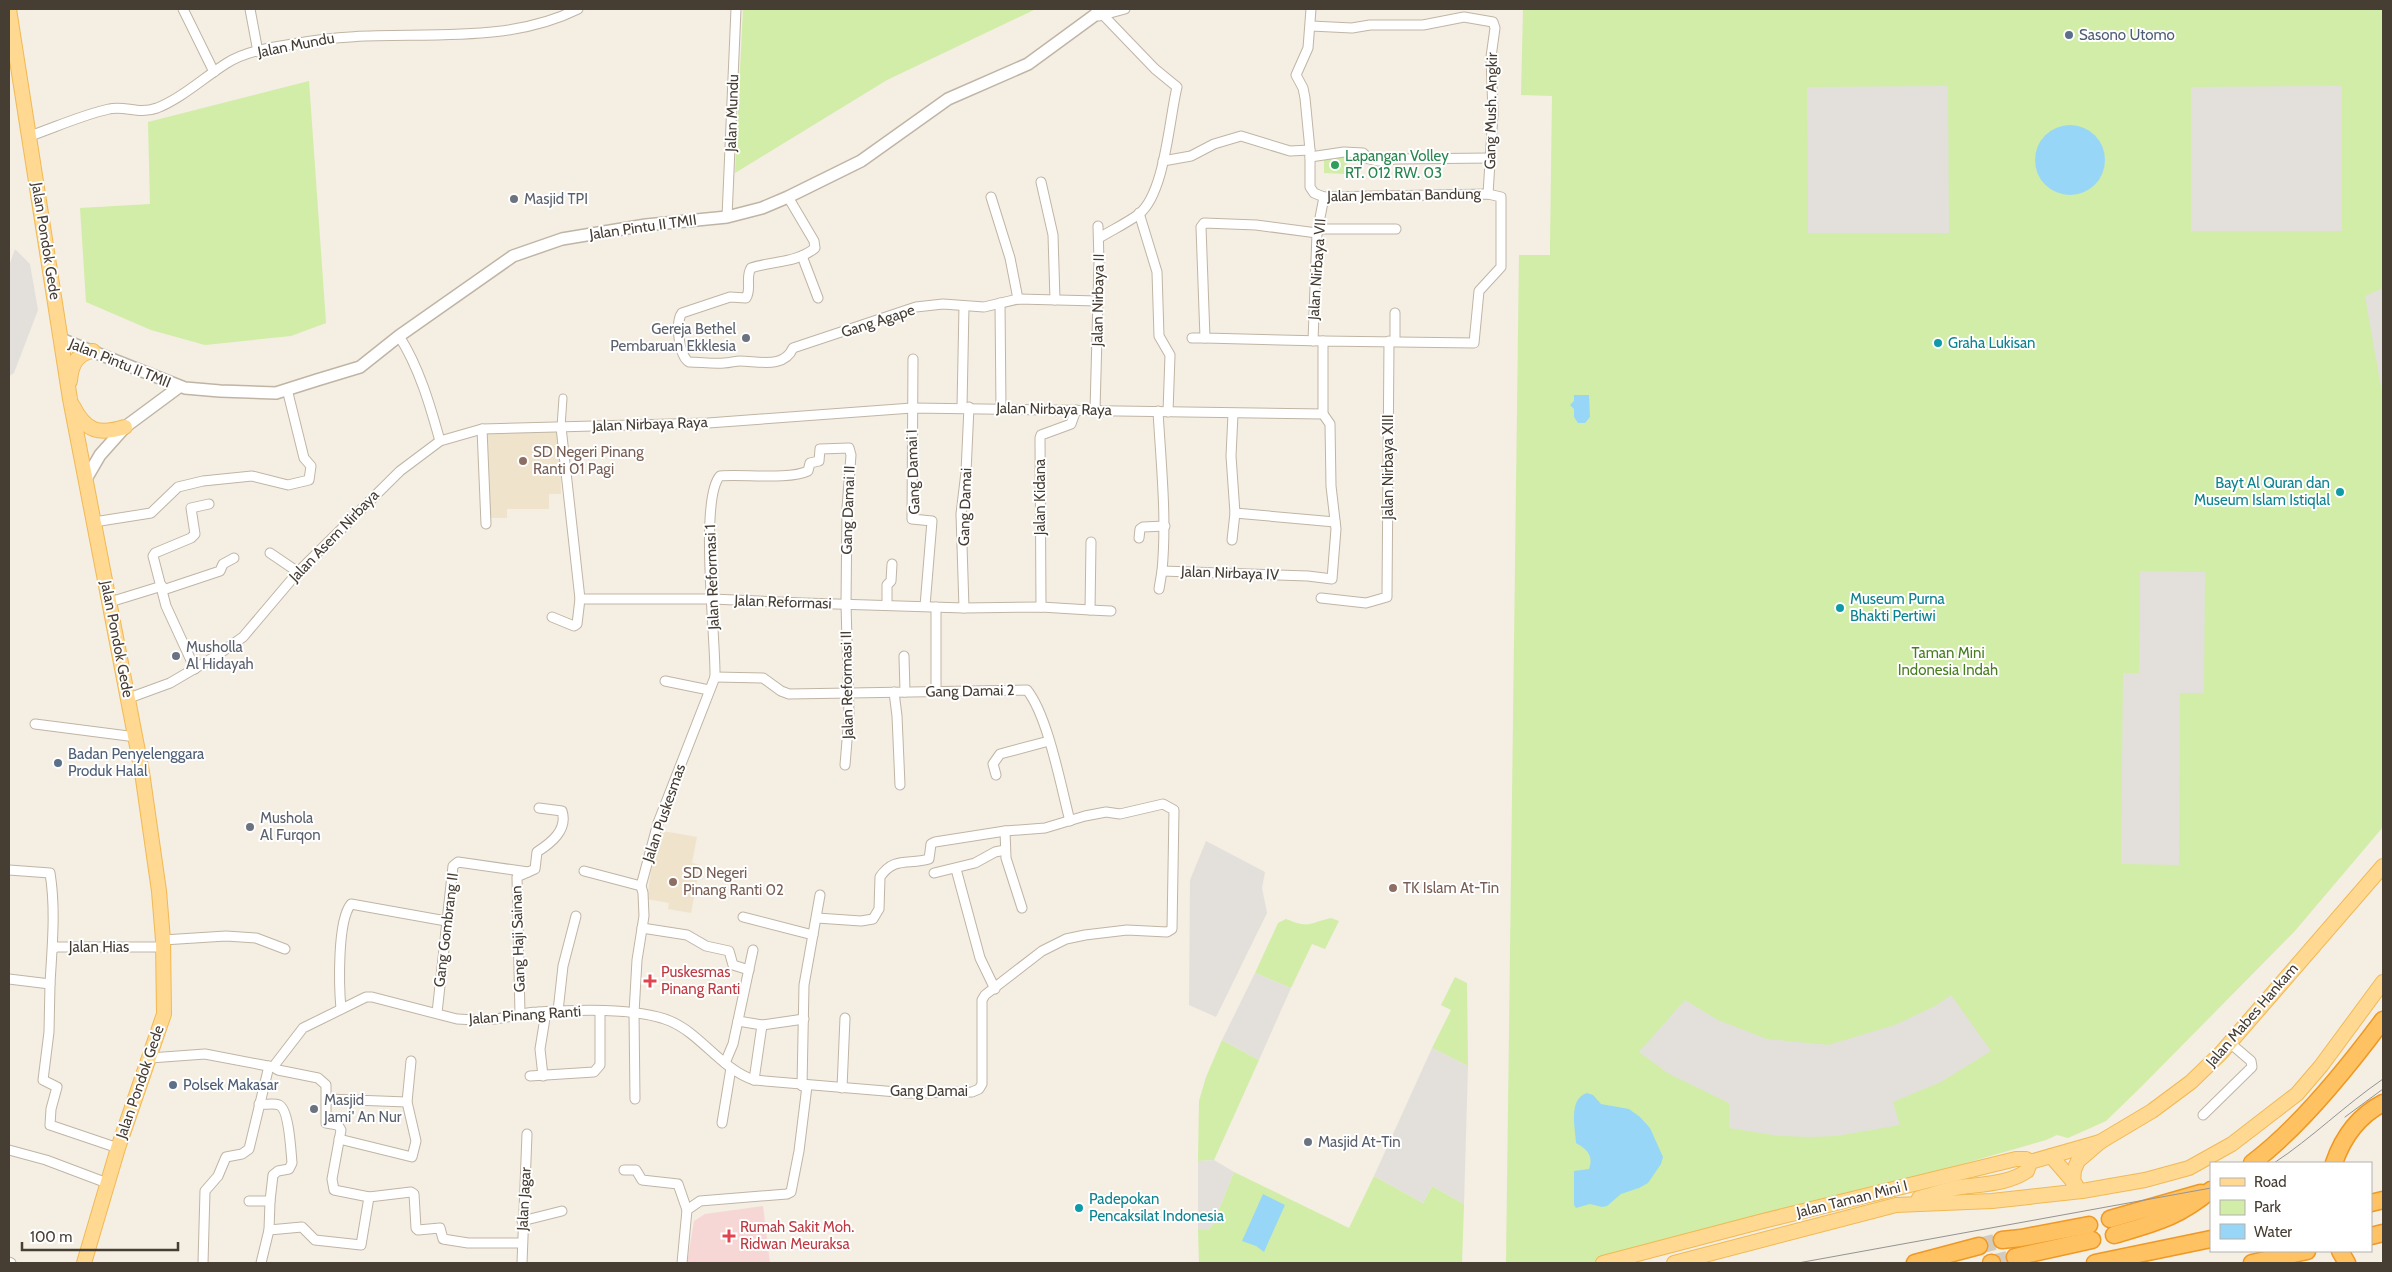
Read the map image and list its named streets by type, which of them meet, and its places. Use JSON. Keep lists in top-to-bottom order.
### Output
{
  "streets": {
    "main road": ["Jalan Pondok Gede", "Jalan Mabes Hankam", "Jalan Taman Mini I"],
    "street": [
      "Jalan Mundu",
      "Gang Mush. Angkir",
      "Jalan Jembatan Bandung",
      "Jalan Pintu II TMII",
      "Jalan Nirbaya VII",
      "Jalan Nirbaya II",
      "Gang Agape",
      "Jalan Nirbaya Raya",
      "Jalan Nirbaya XIII",
      "Gang Damai I",
      "Jalan Kidana",
      "Gang Damai",
      "Gang Damai II",
      "Jalan Asem Nirbaya",
      "Jalan Nirbaya IV",
      "Jalan Reformasi 1",
      "Jalan Reformasi",
      "Jalan Reformasi II",
      "Gang Damai 2",
      "Jalan Puskesmas",
      "Gang Gombrang II",
      "Gang Haji Sainan",
      "Jalan Hias",
      "Jalan Pinang Ranti",
      "Jalan Jagar"
    ]
  },
  "crossings": [
    ["Jalan Mundu", "Jalan Pintu II TMII"],
    ["Jalan Mundu", "Jalan Pondok Gede"],
    ["Gang Mush. Angkir", "Jalan Jembatan Bandung"],
    ["Jalan Jembatan Bandung", "Jalan Nirbaya VII"],
    ["Jalan Jembatan Bandung", "Jalan Nirbaya XIII"],
    ["Jalan Pintu II TMII", "Jalan Pondok Gede"],
    ["Jalan Pondok Gede", "Jalan Asem Nirbaya"],
    ["Jalan Pondok Gede", "Jalan Hias"],
    ["Jalan Nirbaya II", "Gang Agape"],
    ["Jalan Nirbaya II", "Jalan Nirbaya Raya"],
    ["Jalan Nirbaya Raya", "Gang Damai I"],
    ["Jalan Nirbaya Raya", "Jalan Kidana"],
    ["Jalan Nirbaya Raya", "Gang Damai"],
    ["Jalan Nirbaya Raya", "Jalan Asem Nirbaya"],
    ["Jalan Nirbaya Raya", "Jalan Nirbaya IV"],
    ["Gang Damai I", "Jalan Reformasi"],
    ["Jalan Kidana", "Jalan Reformasi"],
    ["Gang Damai", "Jalan Reformasi"],
    ["Gang Damai", "Jalan Pinang Ranti"],
    ["Gang Damai II", "Jalan Reformasi 1"],
    ["Gang Damai II", "Jalan Reformasi"],
    ["Gang Damai II", "Jalan Reformasi II"],
    ["Jalan Reformasi 1", "Jalan Reformasi"],
    ["Jalan Reformasi 1", "Gang Damai 2"],
    ["Jalan Reformasi 1", "Jalan Puskesmas"],
    ["Jalan Reformasi", "Jalan Reformasi II"],
    ["Jalan Reformasi II", "Gang Damai 2"],
    ["Gang Damai 2", "Jalan Puskesmas"],
    ["Jalan Puskesmas", "Jalan Pinang Ranti"],
    ["Gang Gombrang II", "Gang Haji Sainan"],
    ["Gang Gombrang II", "Jalan Pinang Ranti"],
    ["Gang Haji Sainan", "Jalan Pinang Ranti"],
    ["Jalan Mabes Hankam", "Jalan Taman Mini I"]
  ],
  "parks": ["Taman Mini Indonesia Indah"],
  "places": {
    "other": [
      "Sasono Utomo",
      "Lapangan Volley RT. 012 RW. 03",
      "Masjid TPI",
      "Gereja Bethel Pembaruan Ekklesia",
      "Graha Lukisan",
      "SD Negeri Pinang Ranti 01 Pagi",
      "Bayt Al Quran dan Museum Islam Istiqlal",
      "Museum Purna Bhakti Pertiwi",
      "Musholla Al Hidayah",
      "Badan Penyelenggara Produk Halal",
      "Mushola Al Furqon",
      "SD Negeri Pinang Ranti 02",
      "TK Islam At-Tin",
      "Polsek Makasar",
      "Masjid Jami' An Nur",
      "Masjid At-Tin",
      "Padepokan Pencaksilat Indonesia"
    ],
    "health": ["Puskesmas Pinang Ranti", "Rumah Sakit Moh. Ridwan Meuraksa"]
  },
  "legend": ["Road", "Park", "Water"],
  "scale_bar": "100 m"
}
